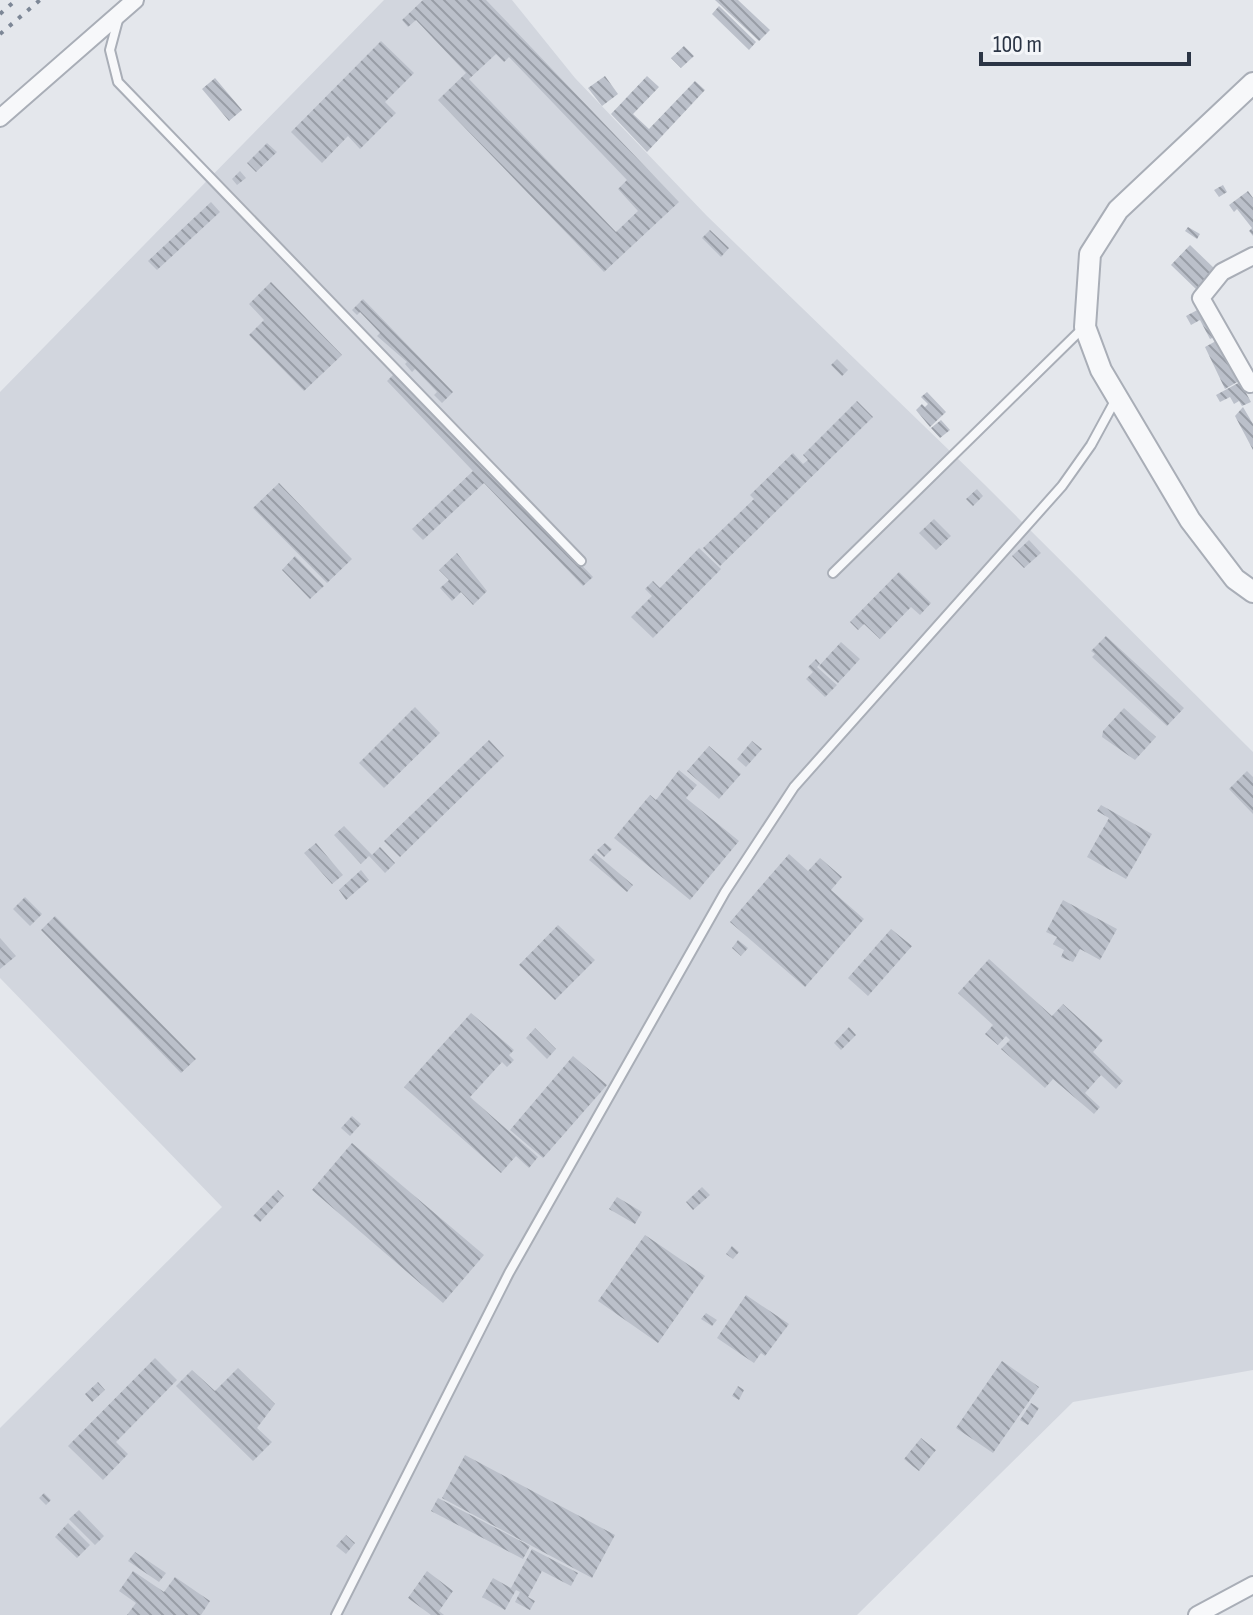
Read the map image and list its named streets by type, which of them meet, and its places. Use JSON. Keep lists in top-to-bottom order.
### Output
{
  "scale_bar": "100 m"
}
